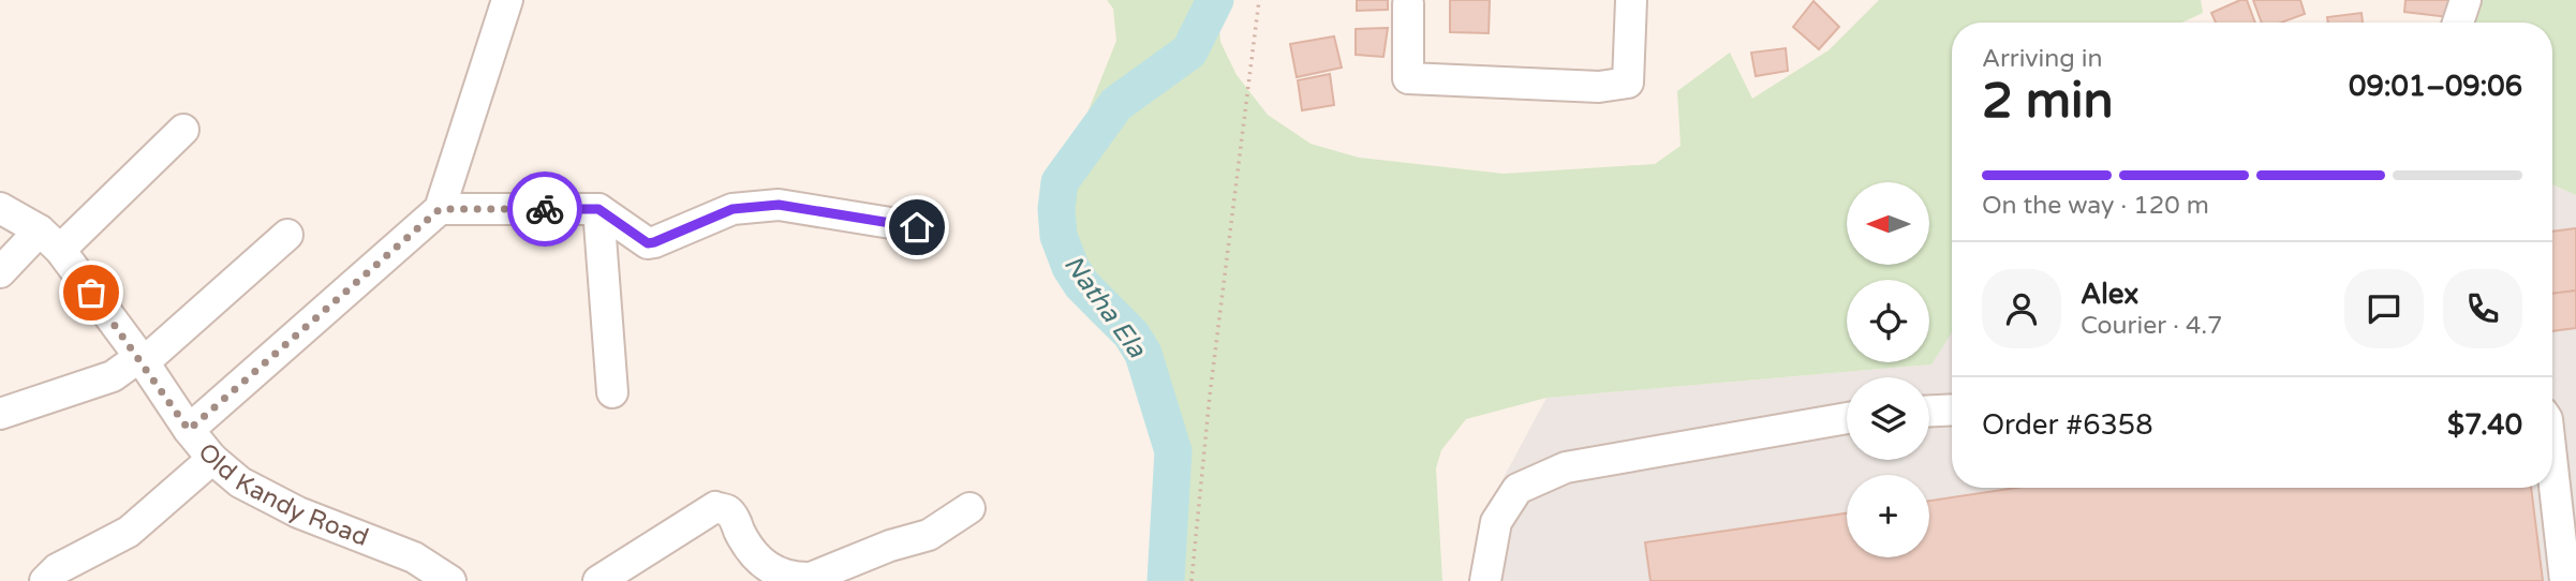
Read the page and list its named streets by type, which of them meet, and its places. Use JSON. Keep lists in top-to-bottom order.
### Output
{
  "streets": {
    "street": ["Old Kandy Road"]
  },
  "water": ["Natha Ela"],
  "north": "left",
  "page": {
    "heading": ["2 min", "Arriving in", "09:01–09:06"],
    "panel": [
      "Alex",
      "Courier · 4.7",
      "Order #6358",
      "$7.40"
    ],
    "bar": "On the way · 120 m",
    "map_buttons": "+"
  }
}
